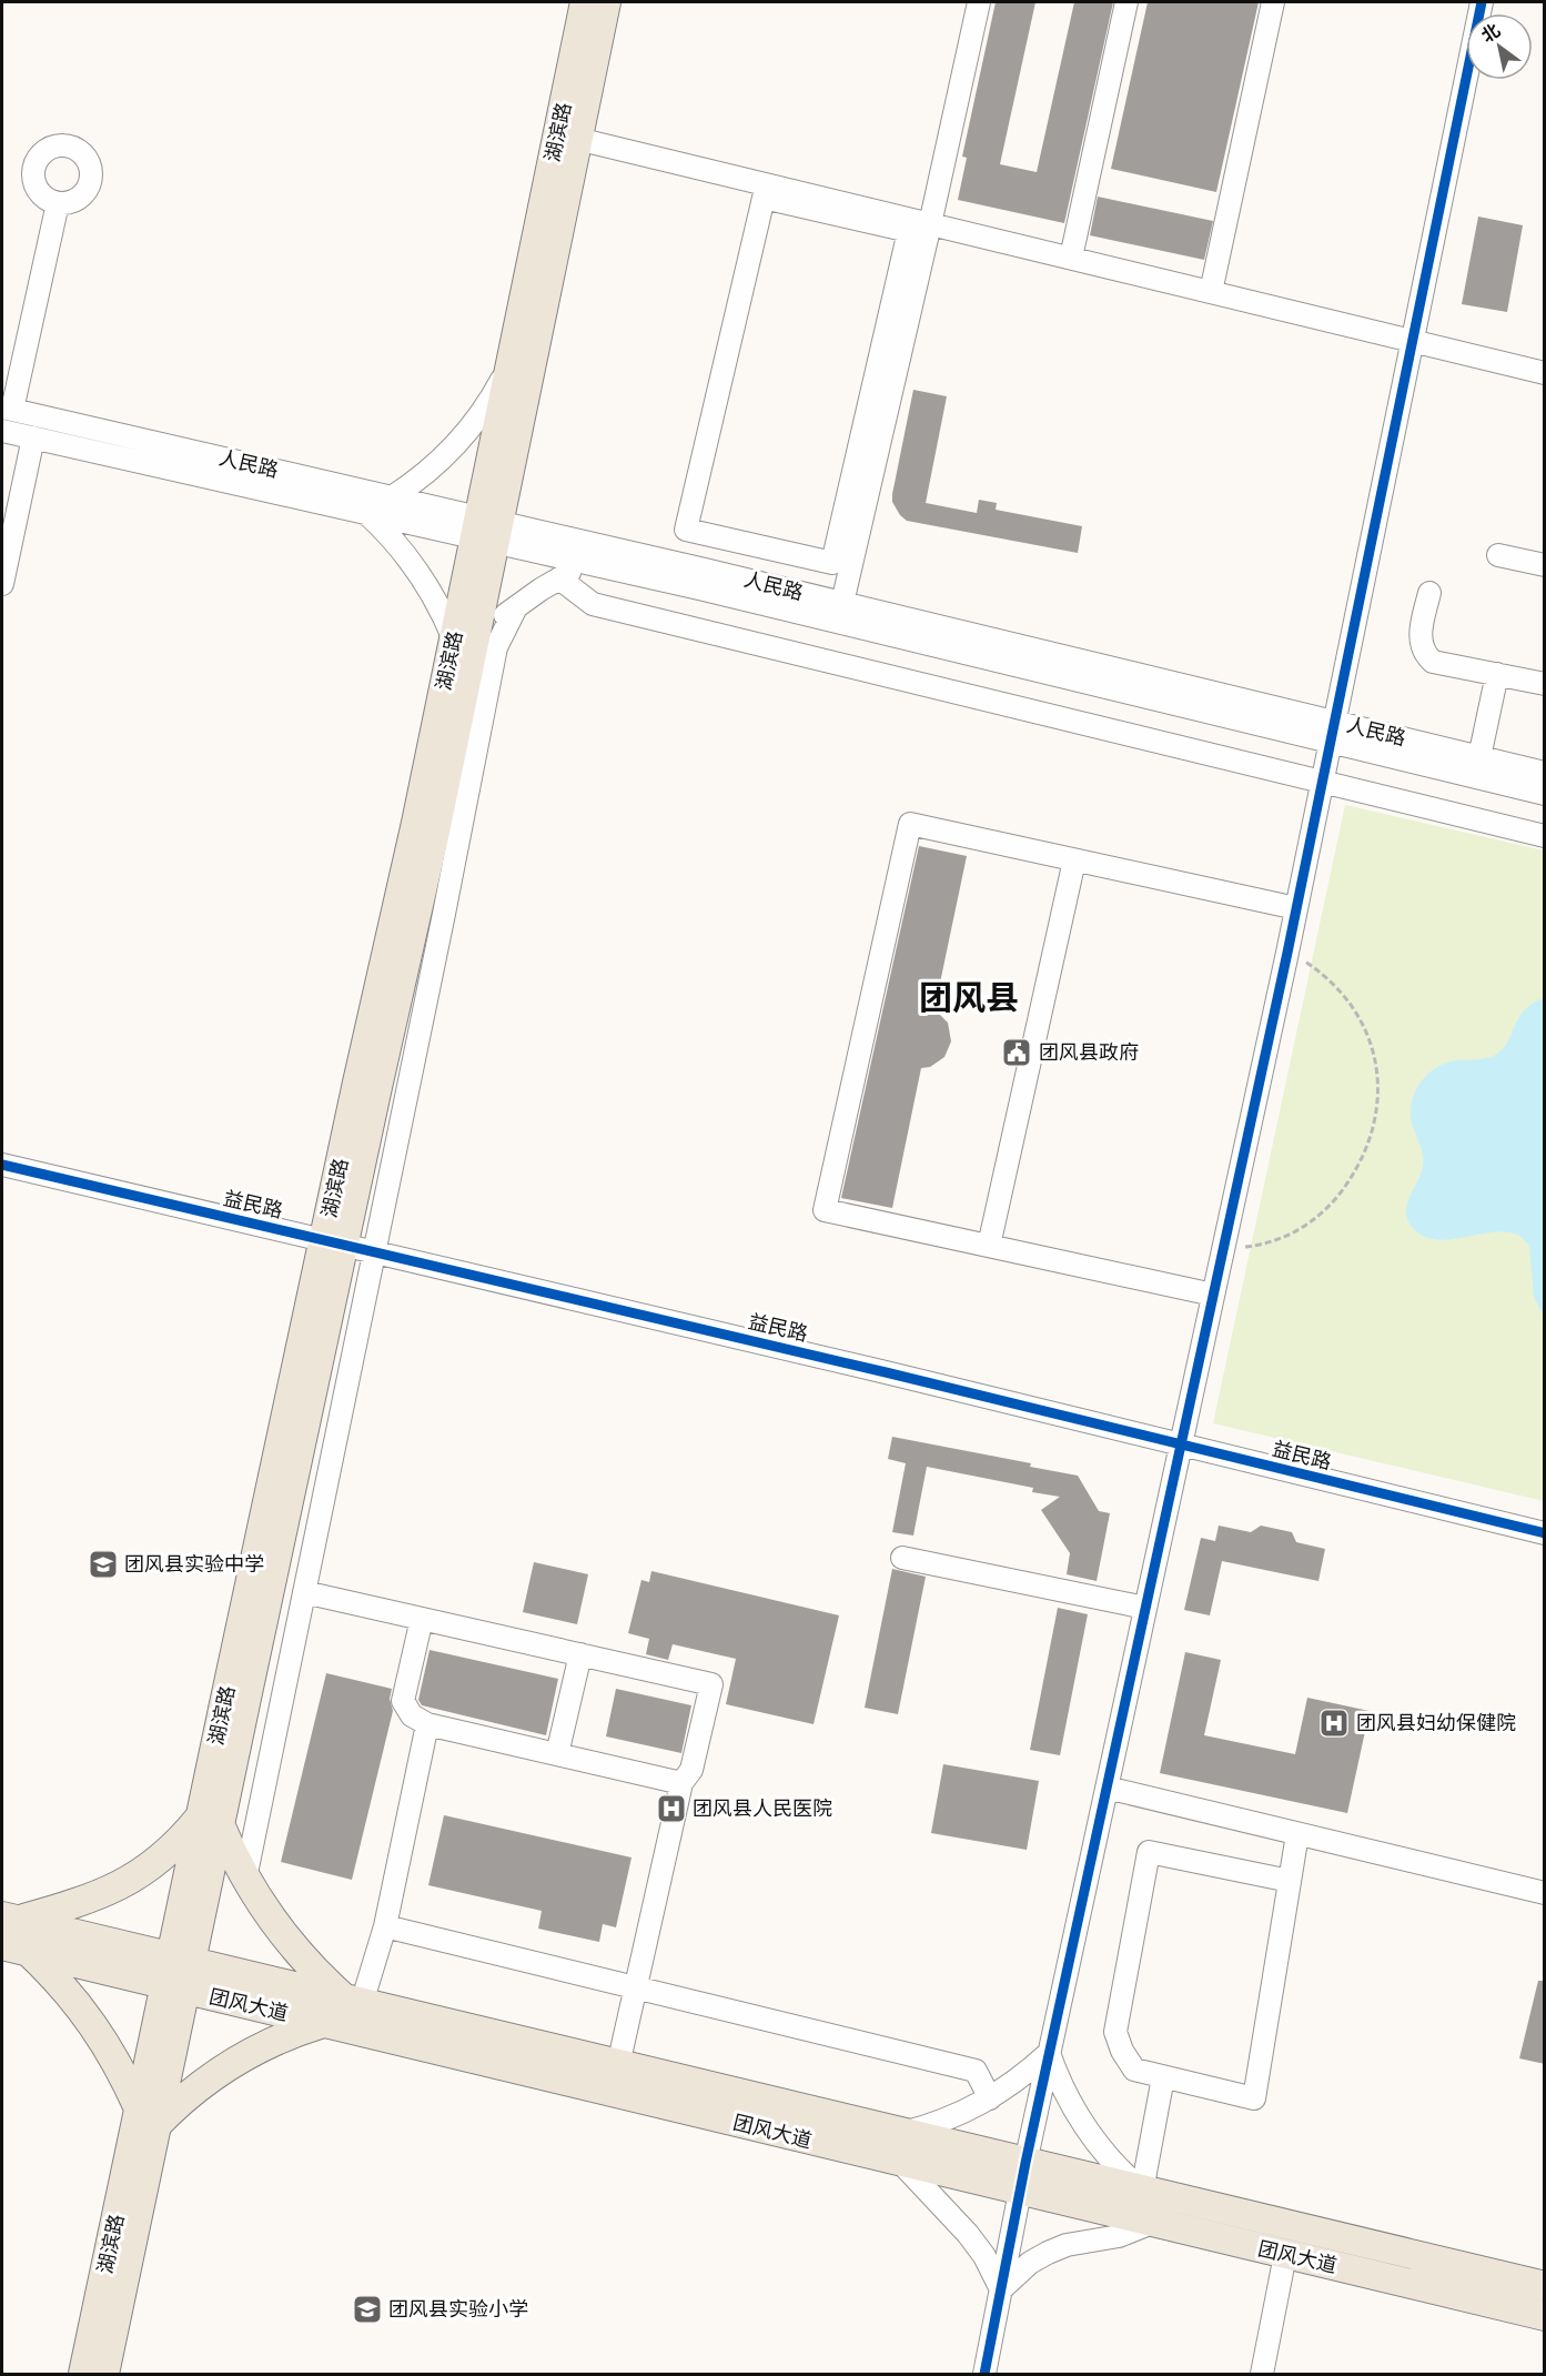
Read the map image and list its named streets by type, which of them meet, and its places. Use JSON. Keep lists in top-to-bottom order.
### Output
{
  "streets": {
    "main road": ["湖滨路", "团风大道"],
    "street": ["人民路", "益民路"]
  },
  "crossings": [
    ["湖滨路", "人民路"],
    ["湖滨路", "益民路"],
    ["湖滨路", "团风大道"]
  ],
  "districts": ["团风县"],
  "places": {
    "public building": ["团风县政府"],
    "school or university": ["团风县实验中学", "团风县实验小学"],
    "hospital": ["团风县妇幼保健院", "团风县人民医院"]
  },
  "north": "top left"
}
